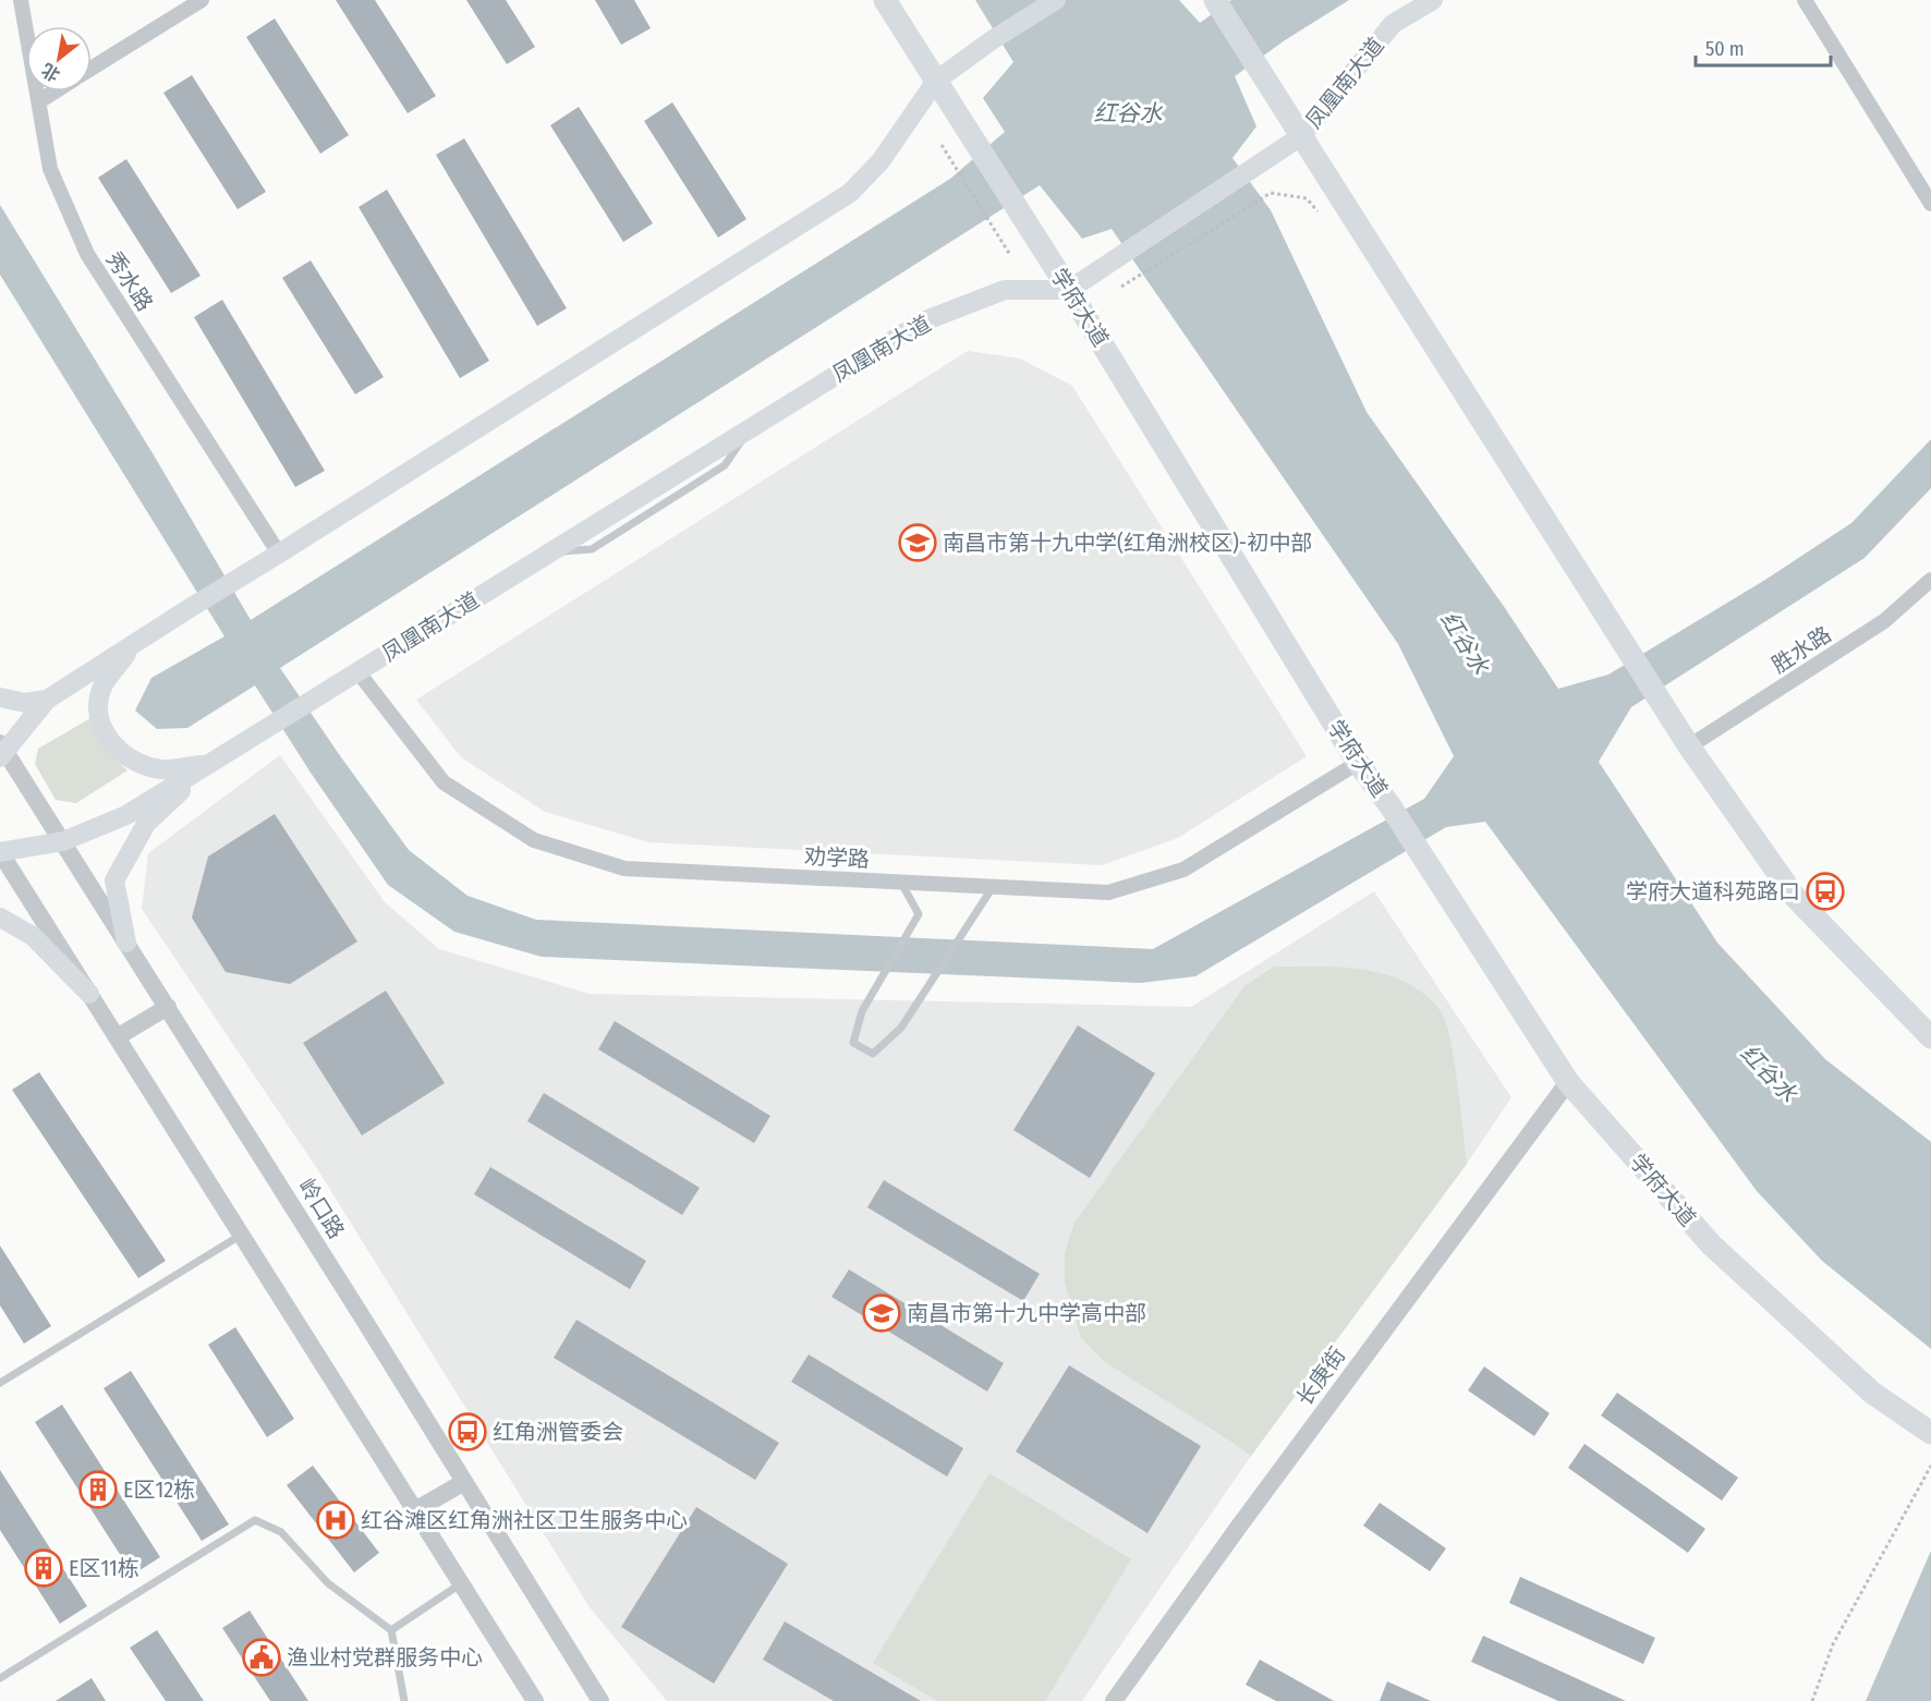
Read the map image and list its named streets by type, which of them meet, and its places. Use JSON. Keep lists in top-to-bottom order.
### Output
{
  "streets": {
    "main road": ["凤凰南大道", "学府大道"],
    "street": [
      "秀水路",
      "胜水路",
      "劝学路",
      "岭口路",
      "长庚街"
    ]
  },
  "crossings": [
    ["凤凰南大道", "学府大道"],
    ["凤凰南大道", "劝学路"],
    ["学府大道", "劝学路"],
    ["学府大道", "长庚街"]
  ],
  "water": ["红谷水"],
  "places": {
    "school or university": ["南昌市第十九中学(红角洲校区)-初中部", "南昌市第十九中学高中部"],
    "bus stop": ["学府大道科苑路口", "红角洲管委会"],
    "building": ["E区12栋", "E区11栋"],
    "hospital": ["红谷滩区红角洲社区卫生服务中心"],
    "public building": ["渔业村党群服务中心"]
  },
  "scale_bar": "50 m",
  "north": "bottom left"
}
